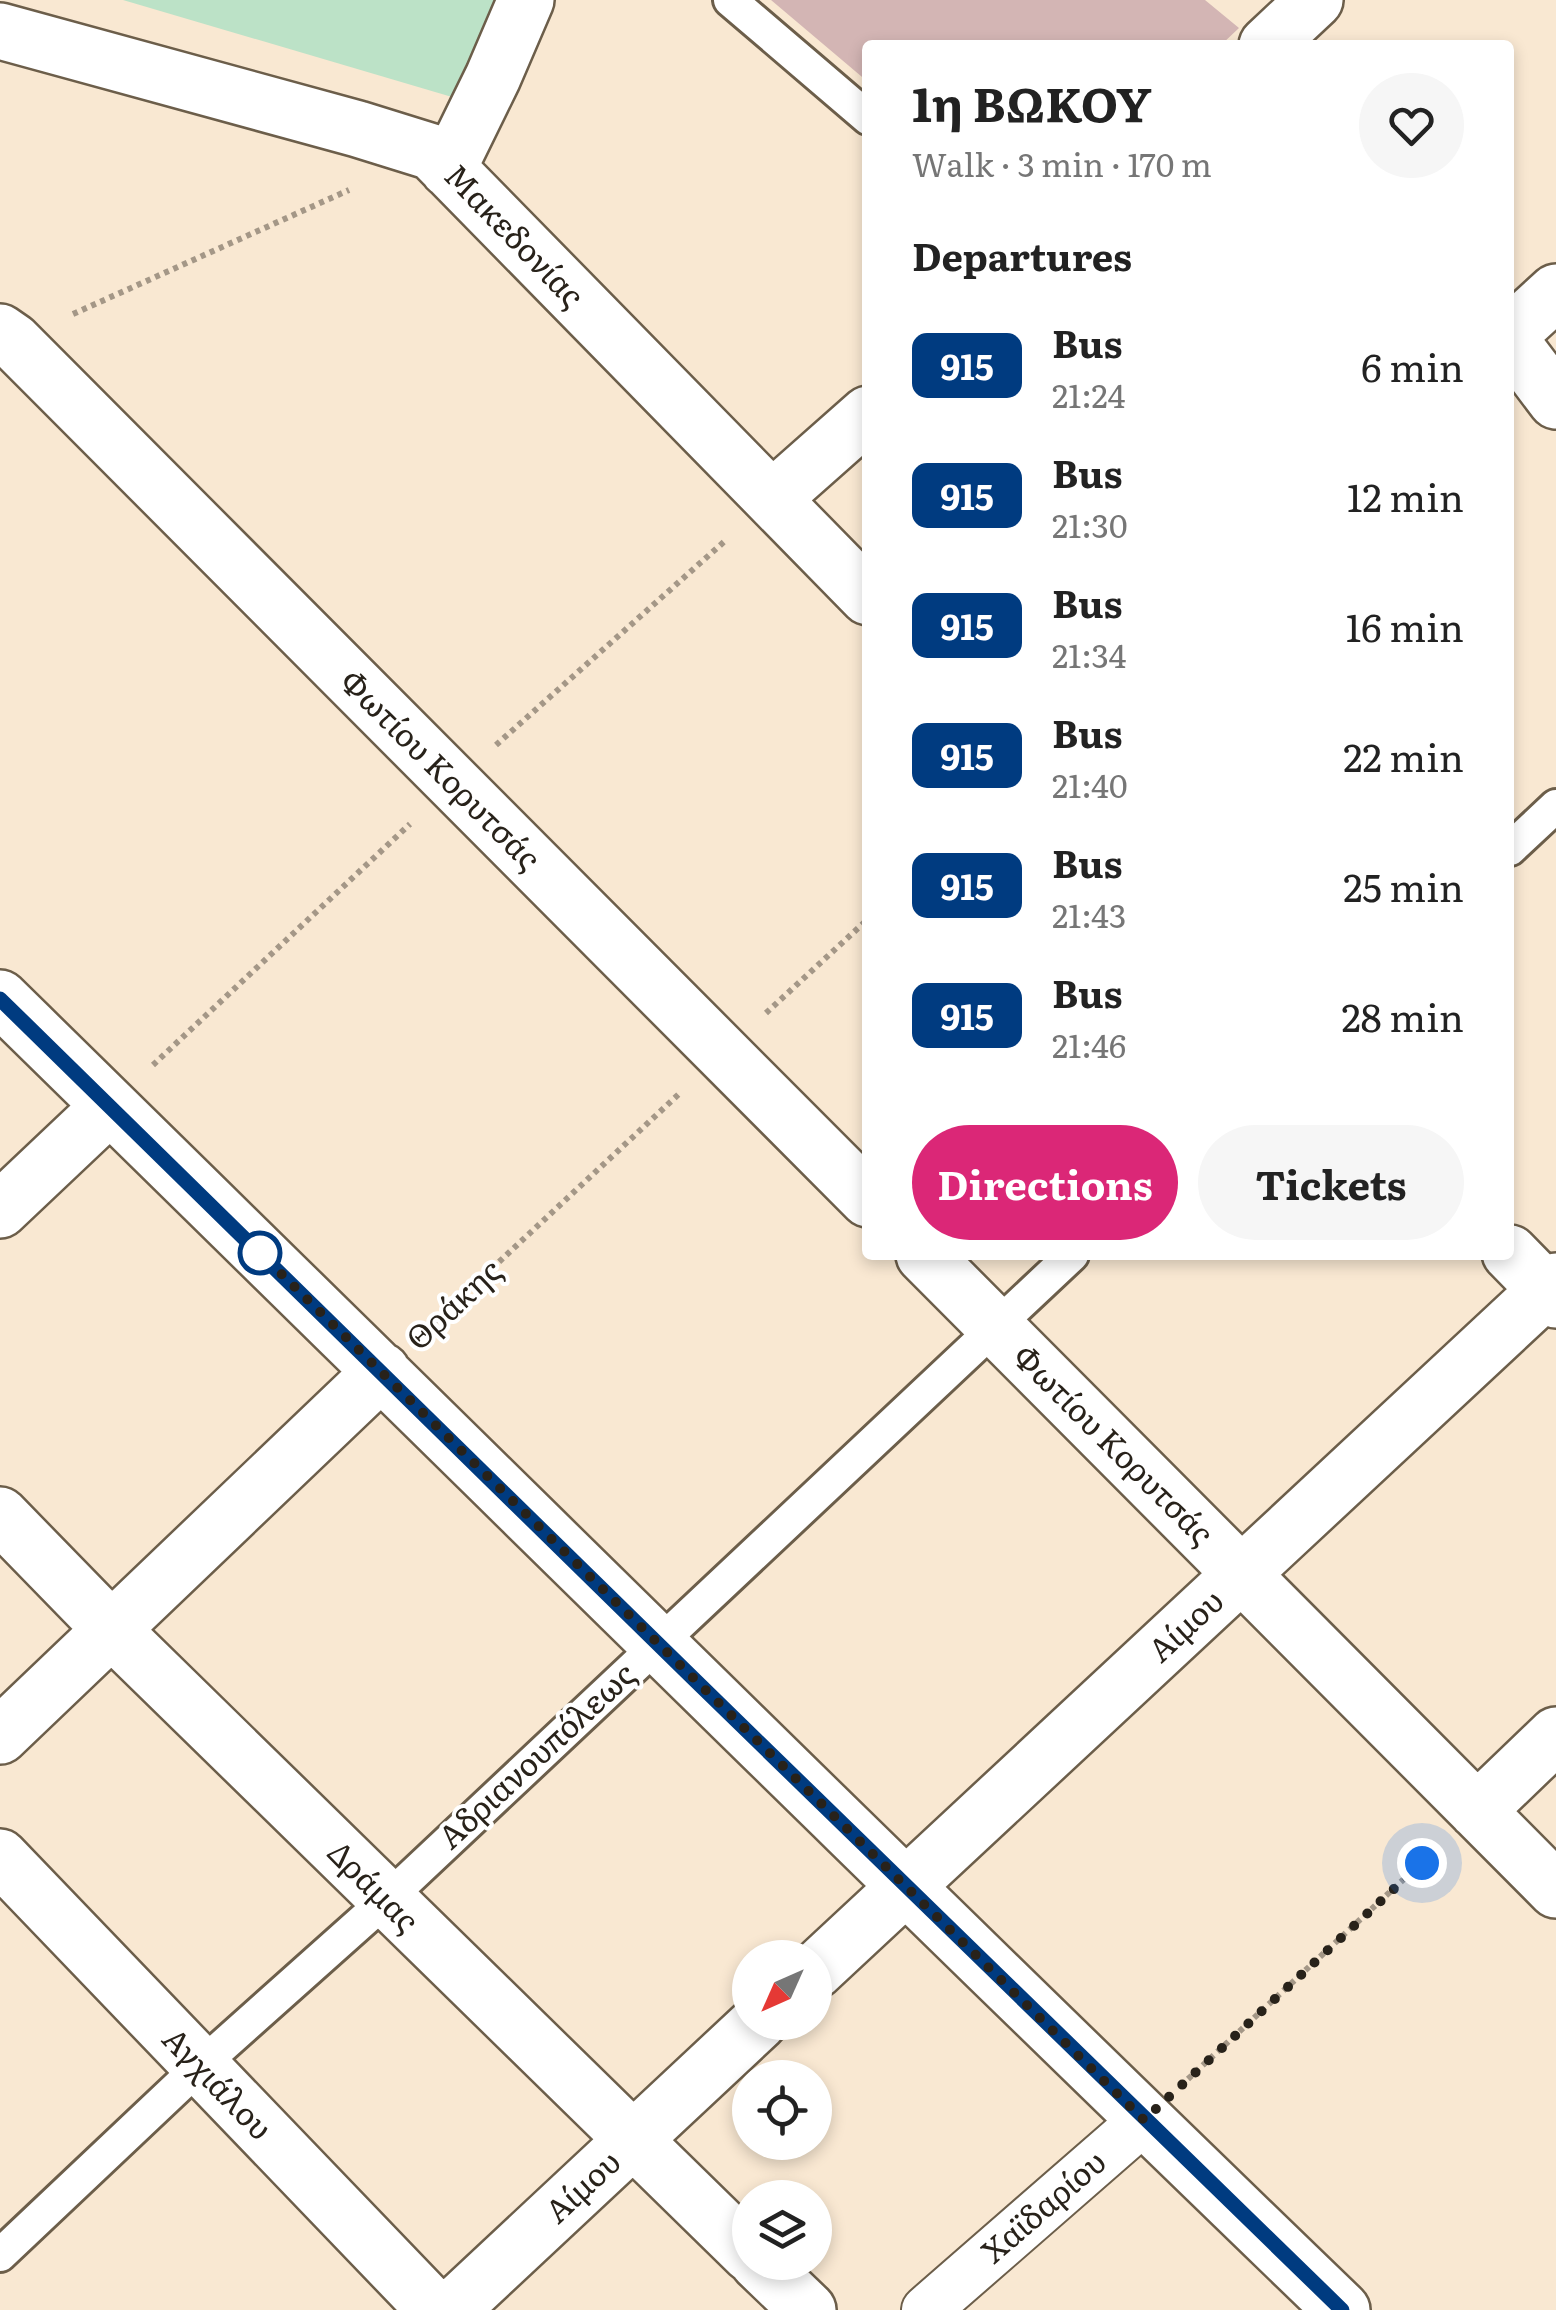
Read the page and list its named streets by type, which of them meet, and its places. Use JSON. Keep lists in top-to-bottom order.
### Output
{
  "streets": {
    "street": [
      "Μακεδονίας",
      "Φωτίου Κορυτσάς",
      "Θράκης",
      "Αίμου",
      "Δράμας",
      "Αγχιάλου",
      "Χαϊδαρίου"
    ],
    "lane": ["Αδριανουπόλεως"]
  },
  "crossings": [
    ["Φωτίου Κορυτσάς", "Θράκης"],
    ["Φωτίου Κορυτσάς", "Αίμου"],
    ["Φωτίου Κορυτσάς", "Αδριανουπόλεως"],
    ["Θράκης", "Δράμας"],
    ["Αίμου", "Δράμας"],
    ["Αδριανουπόλεως", "Δράμας"],
    ["Αδριανουπόλεως", "Αγχιάλου"]
  ],
  "lines": ["bus line 915"],
  "north": "bottom left",
  "page": {
    "heading": [
      ["1η ΒΩΚΟΥ", "Walk · 3 min · 170 m"],
      "Departures"
    ],
    "list": [
      {
        "mark": "915",
        "name": "Bus",
        "note": "21:24",
        "value": "6 min"
      },
      {
        "mark": "915",
        "name": "Bus",
        "note": "21:30",
        "value": "12 min"
      },
      {
        "mark": "915",
        "name": "Bus",
        "note": "21:34",
        "value": "16 min"
      },
      {
        "mark": "915",
        "name": "Bus",
        "note": "21:40",
        "value": "22 min"
      },
      {
        "mark": "915",
        "name": "Bus",
        "note": "21:43",
        "value": "25 min"
      },
      {
        "mark": "915",
        "name": "Bus",
        "note": "21:46",
        "value": "28 min"
      }
    ],
    "buttons": ["Directions", "Tickets"]
  }
}
